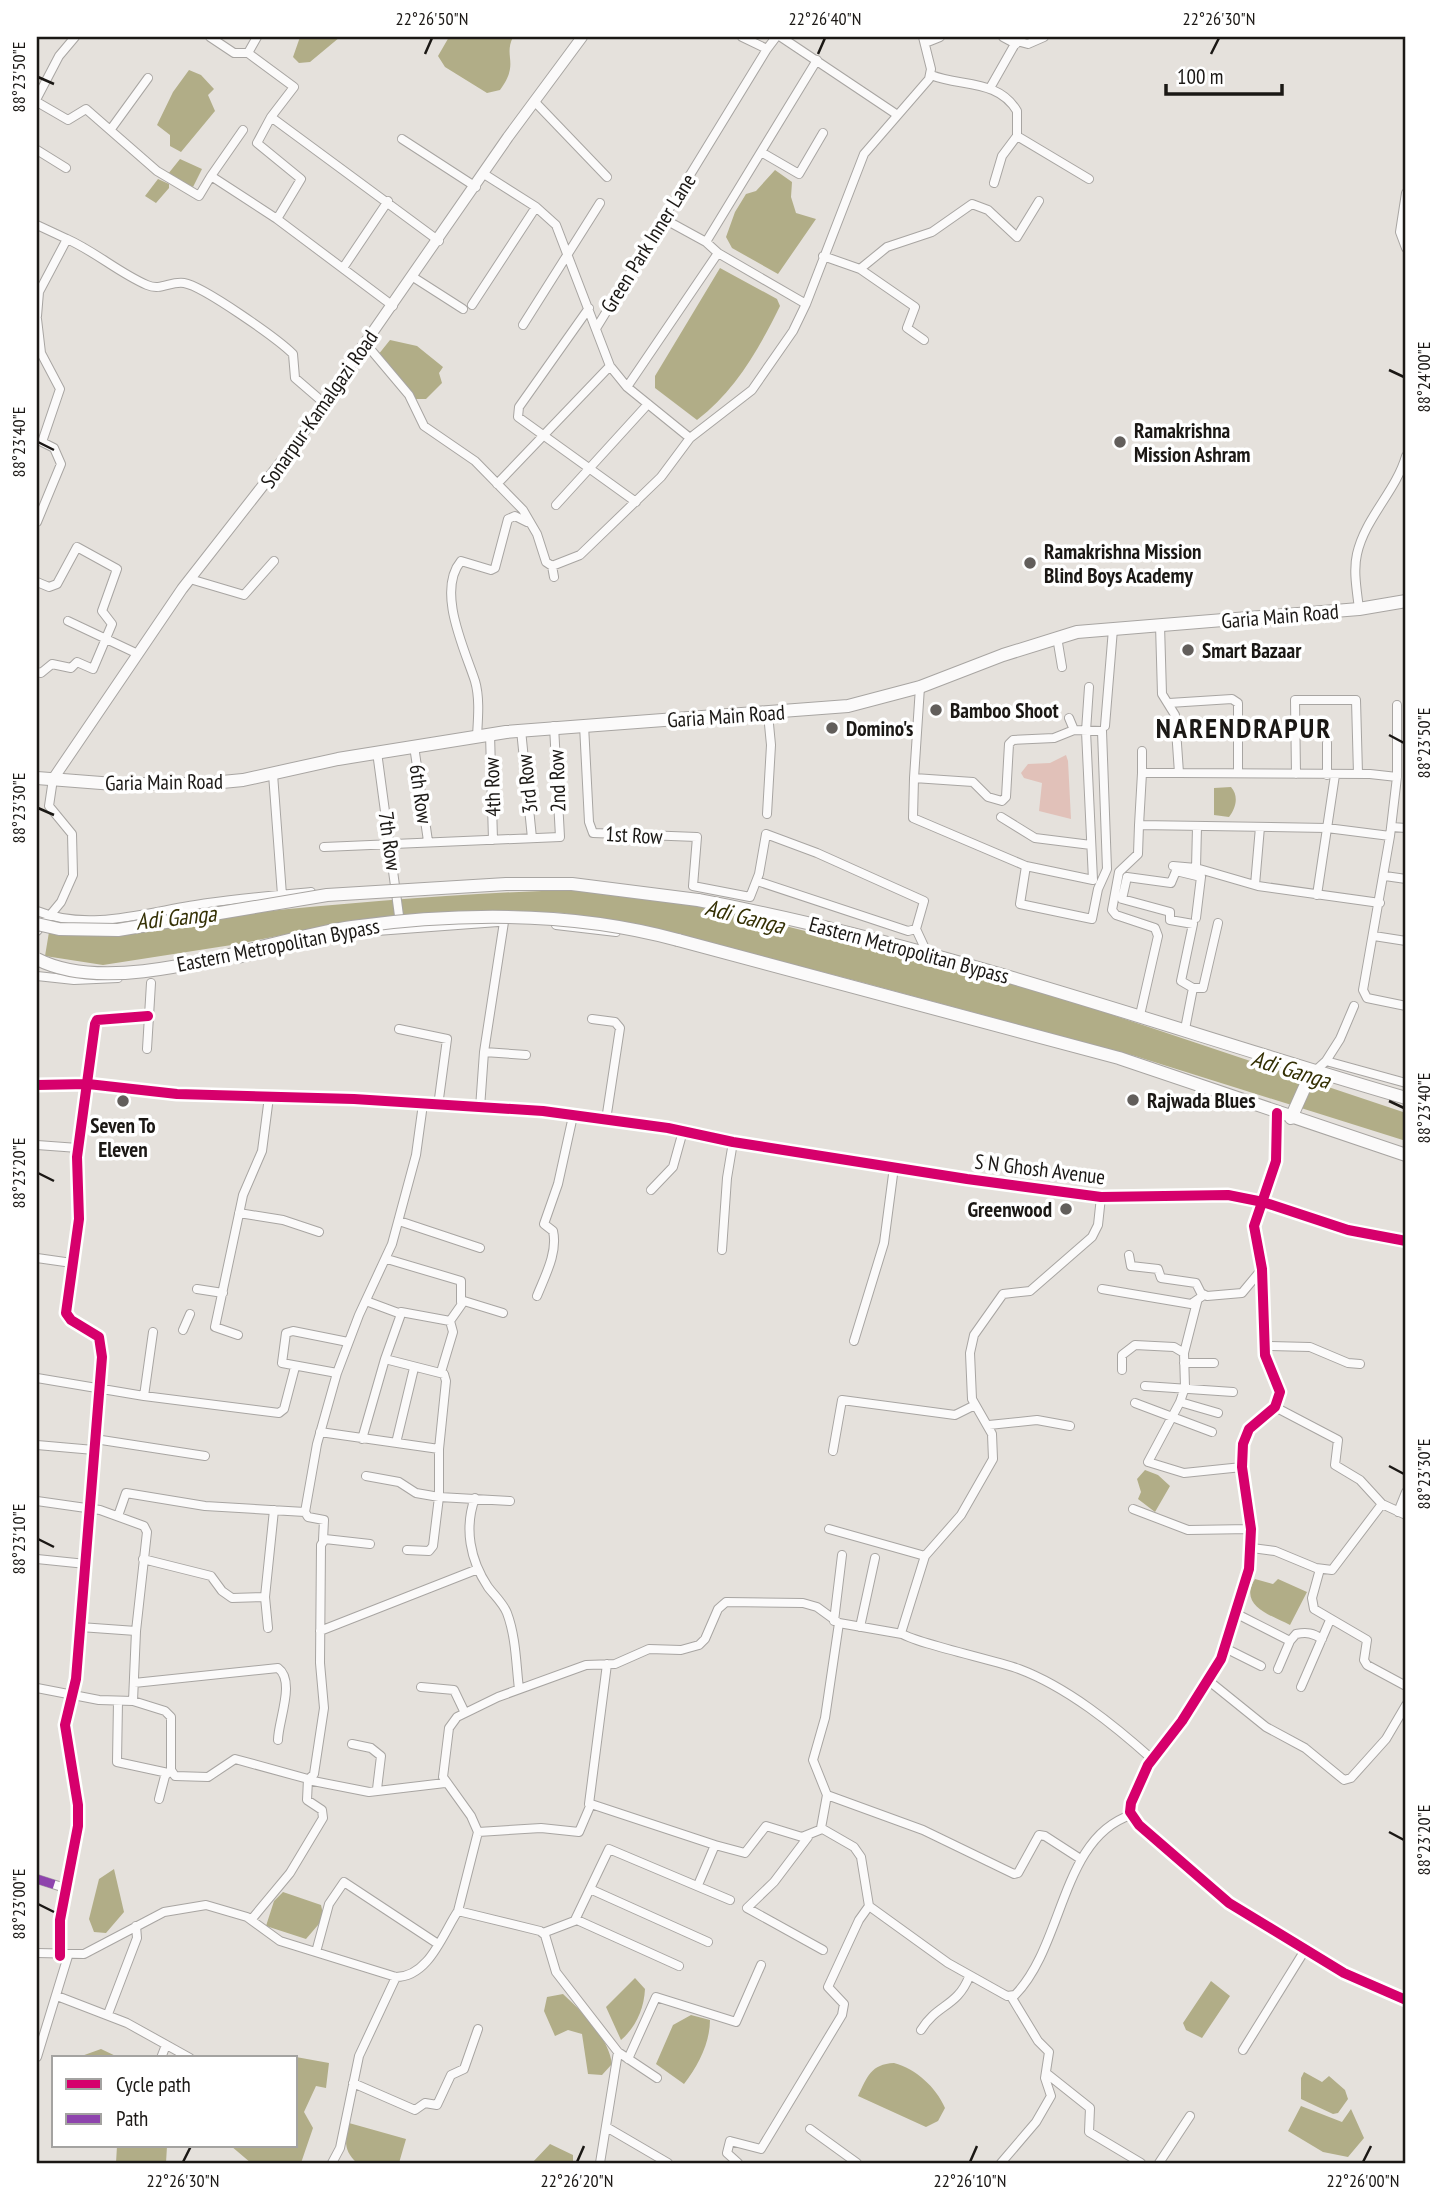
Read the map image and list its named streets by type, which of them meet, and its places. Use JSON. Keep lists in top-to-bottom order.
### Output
{
  "streets": {
    "main road": ["Sonarpur-Kamalgazi Road", "Garia Main Road", "Eastern Metropolitan Bypass"],
    "street": [
      "Green Park Inner Lane",
      "2nd Row",
      "3rd Row",
      "4th Row",
      "6th Row",
      "1st Row",
      "7th Row",
      "S N Ghosh Avenue"
    ]
  },
  "crossings": [
    ["Green Park Inner Lane", "Sonarpur-Kamalgazi Road"],
    ["Sonarpur-Kamalgazi Road", "Garia Main Road"],
    ["Garia Main Road", "2nd Row"],
    ["Garia Main Road", "3rd Row"],
    ["Garia Main Road", "4th Row"],
    ["Garia Main Road", "6th Row"],
    ["Garia Main Road", "1st Row"],
    ["Garia Main Road", "7th Row"],
    ["2nd Row", "3rd Row"]
  ],
  "districts": ["NARENDRAPUR"],
  "water": ["Adi Ganga"],
  "places": [
    "Ramakrishna Mission Ashram",
    "Ramakrishna Mission Blind Boys Academy",
    "Smart Bazaar",
    "Bamboo Shoot",
    "Domino's",
    "Rajwada Blues",
    "Seven To Eleven",
    "Greenwood"
  ],
  "legend": ["Cycle path", "Path"],
  "scale_bar": "100 m",
  "coordinates": [
    "22°26'50\"N",
    "22°26'40\"N",
    "22°26'30\"N",
    "88°23'50\"E",
    "88°24'00\"E",
    "88°23'40\"E",
    "88°23'30\"E",
    "88°23'20\"E",
    "88°23'10\"E",
    "88°23'00\"E",
    "22°26'20\"N",
    "22°26'10\"N",
    "22°26'00\"N"
  ]
}
